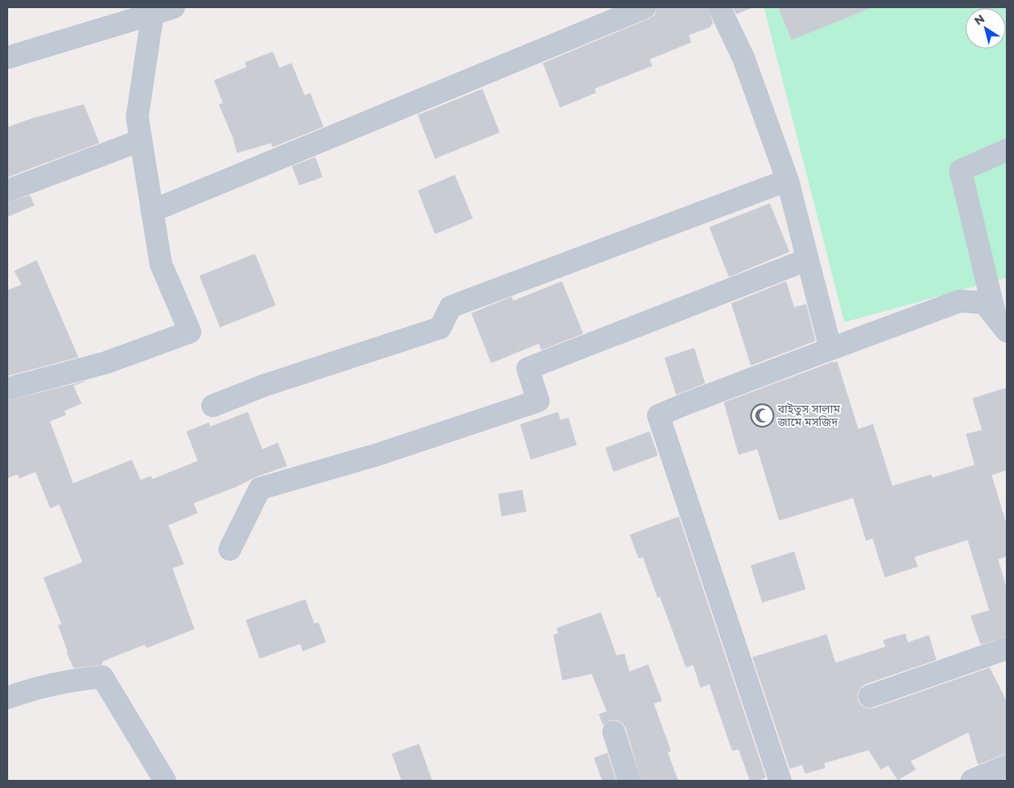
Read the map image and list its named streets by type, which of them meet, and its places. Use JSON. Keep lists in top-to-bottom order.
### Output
{
  "places": {
    "mosque": ["বাইতুস সালাম জামে মসজিদ"]
  },
  "north": "top left"
}
